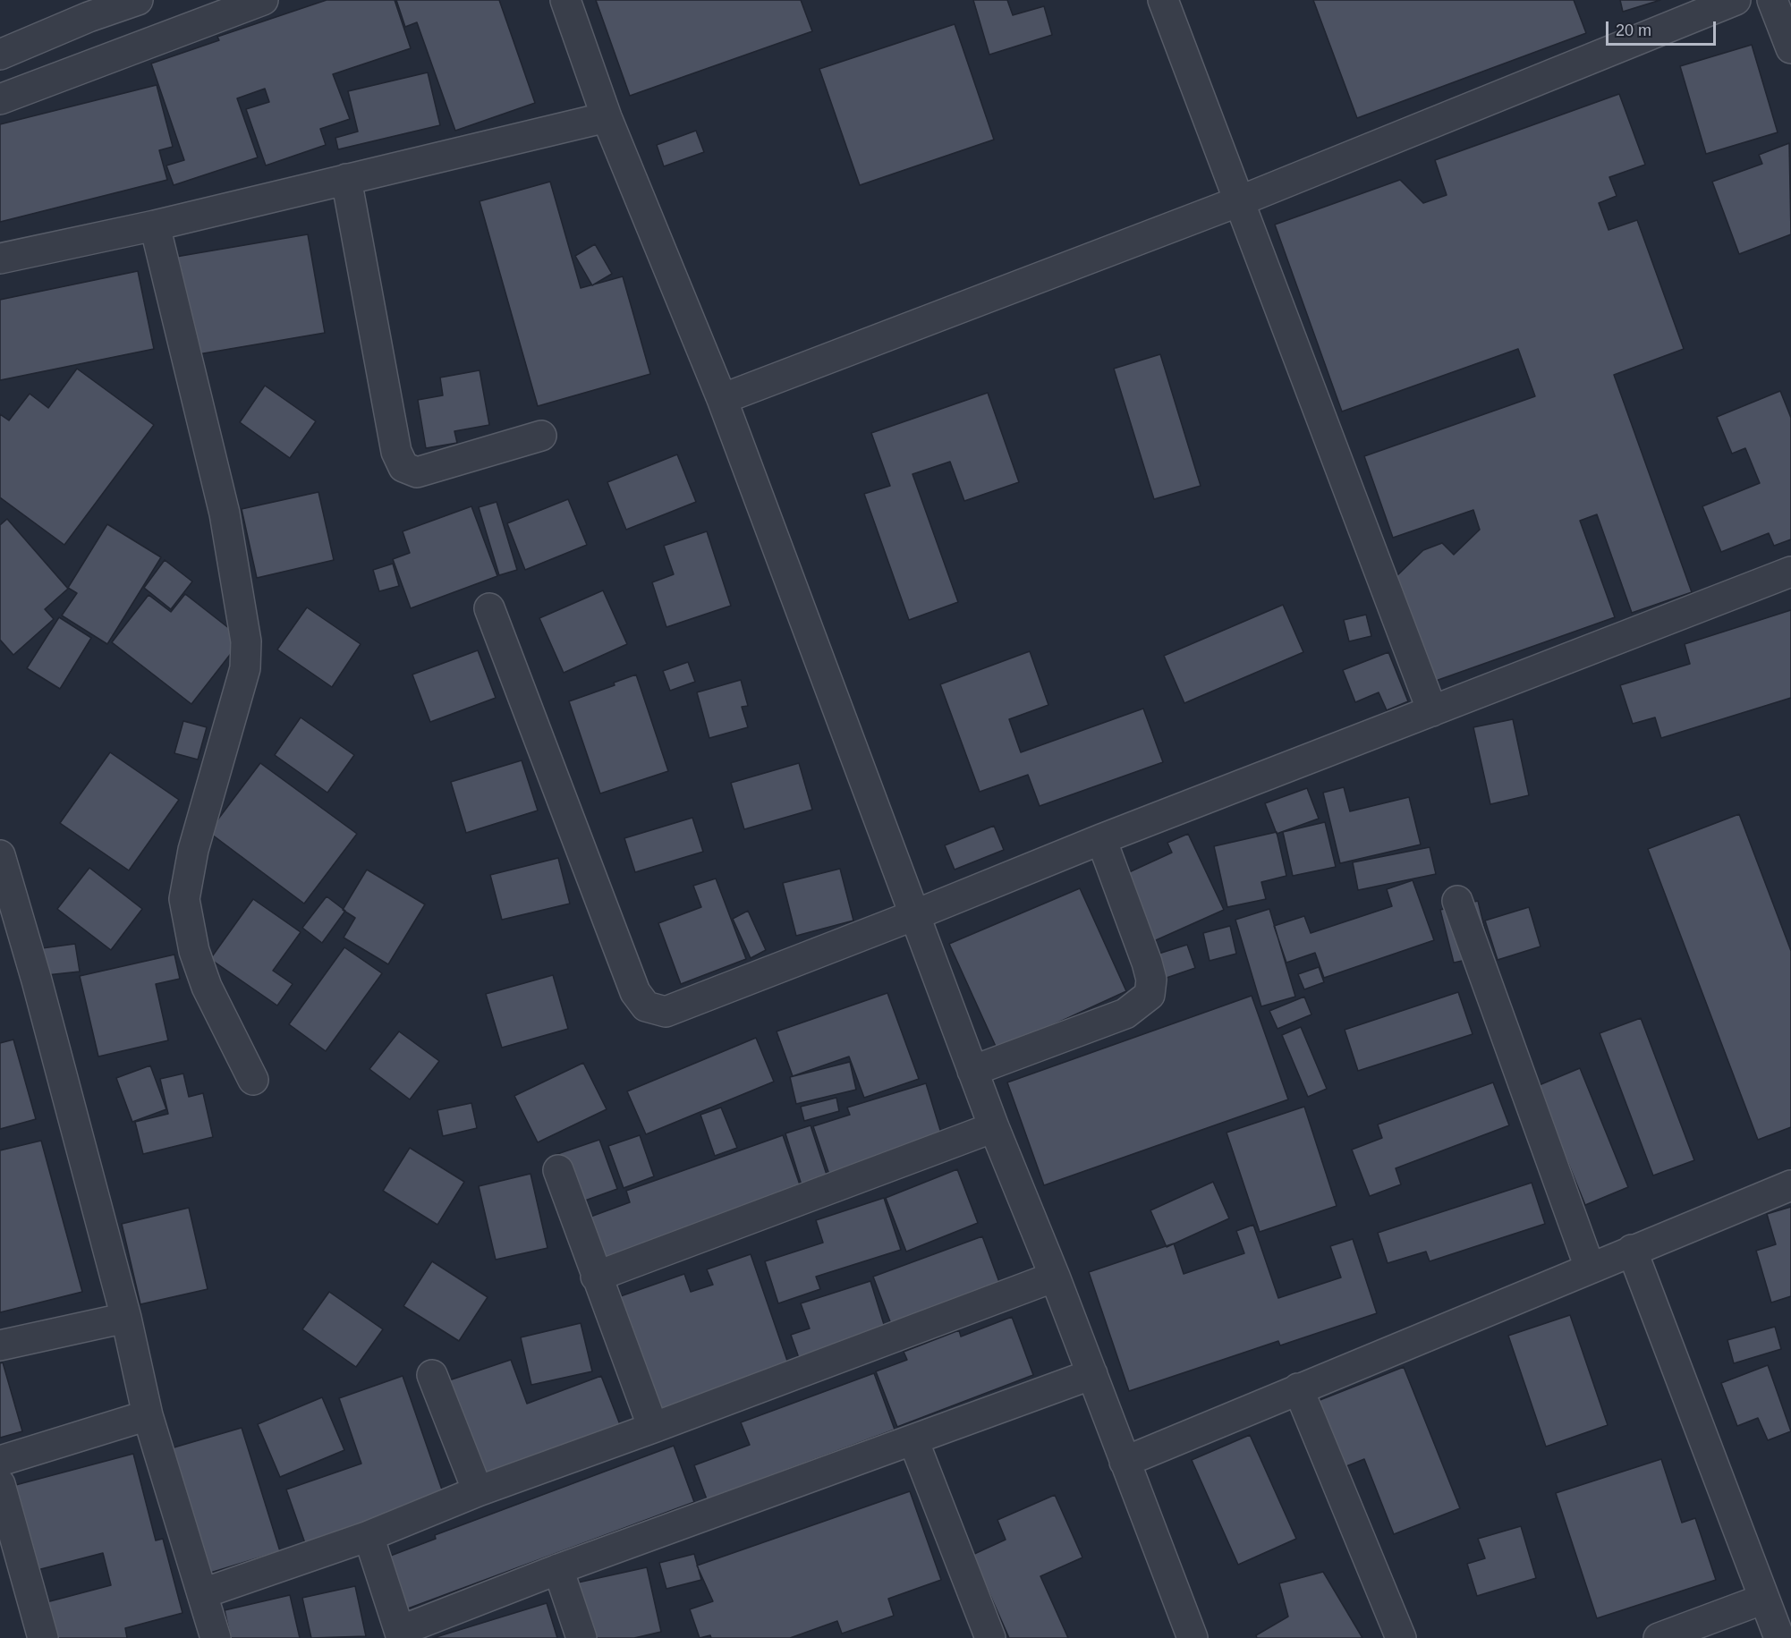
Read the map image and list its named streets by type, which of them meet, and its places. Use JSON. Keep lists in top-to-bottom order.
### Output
{
  "scale_bar": "20 m"
}
